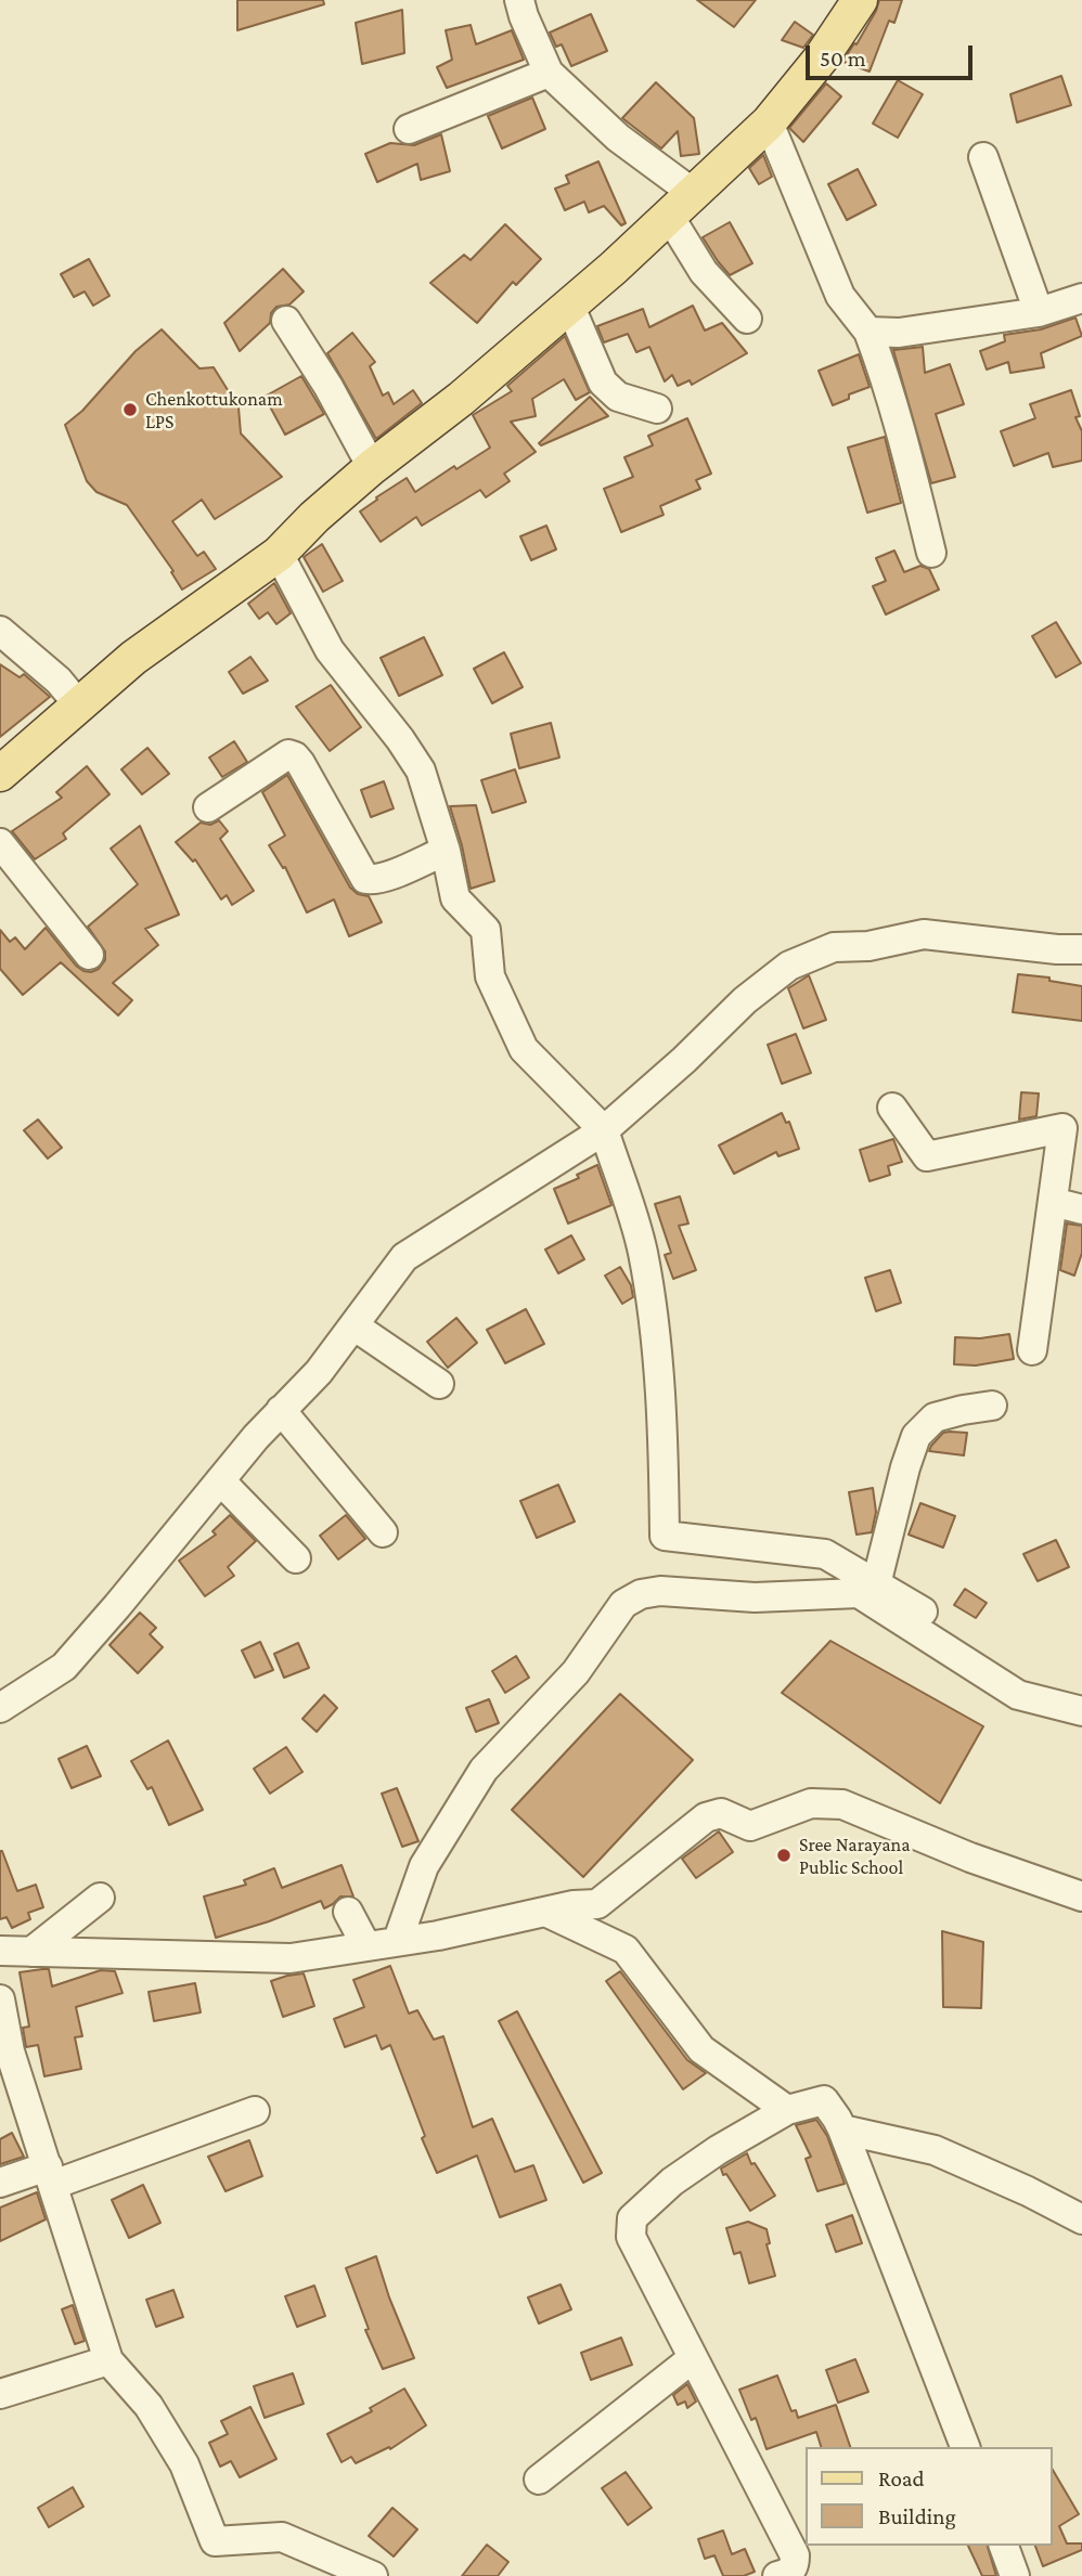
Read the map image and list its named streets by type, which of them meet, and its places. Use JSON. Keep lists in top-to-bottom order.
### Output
{
  "places": ["Chenkottukonam LPS", "Sree Narayana Public School"],
  "legend": ["Road", "Building"],
  "scale_bar": "50 m"
}
